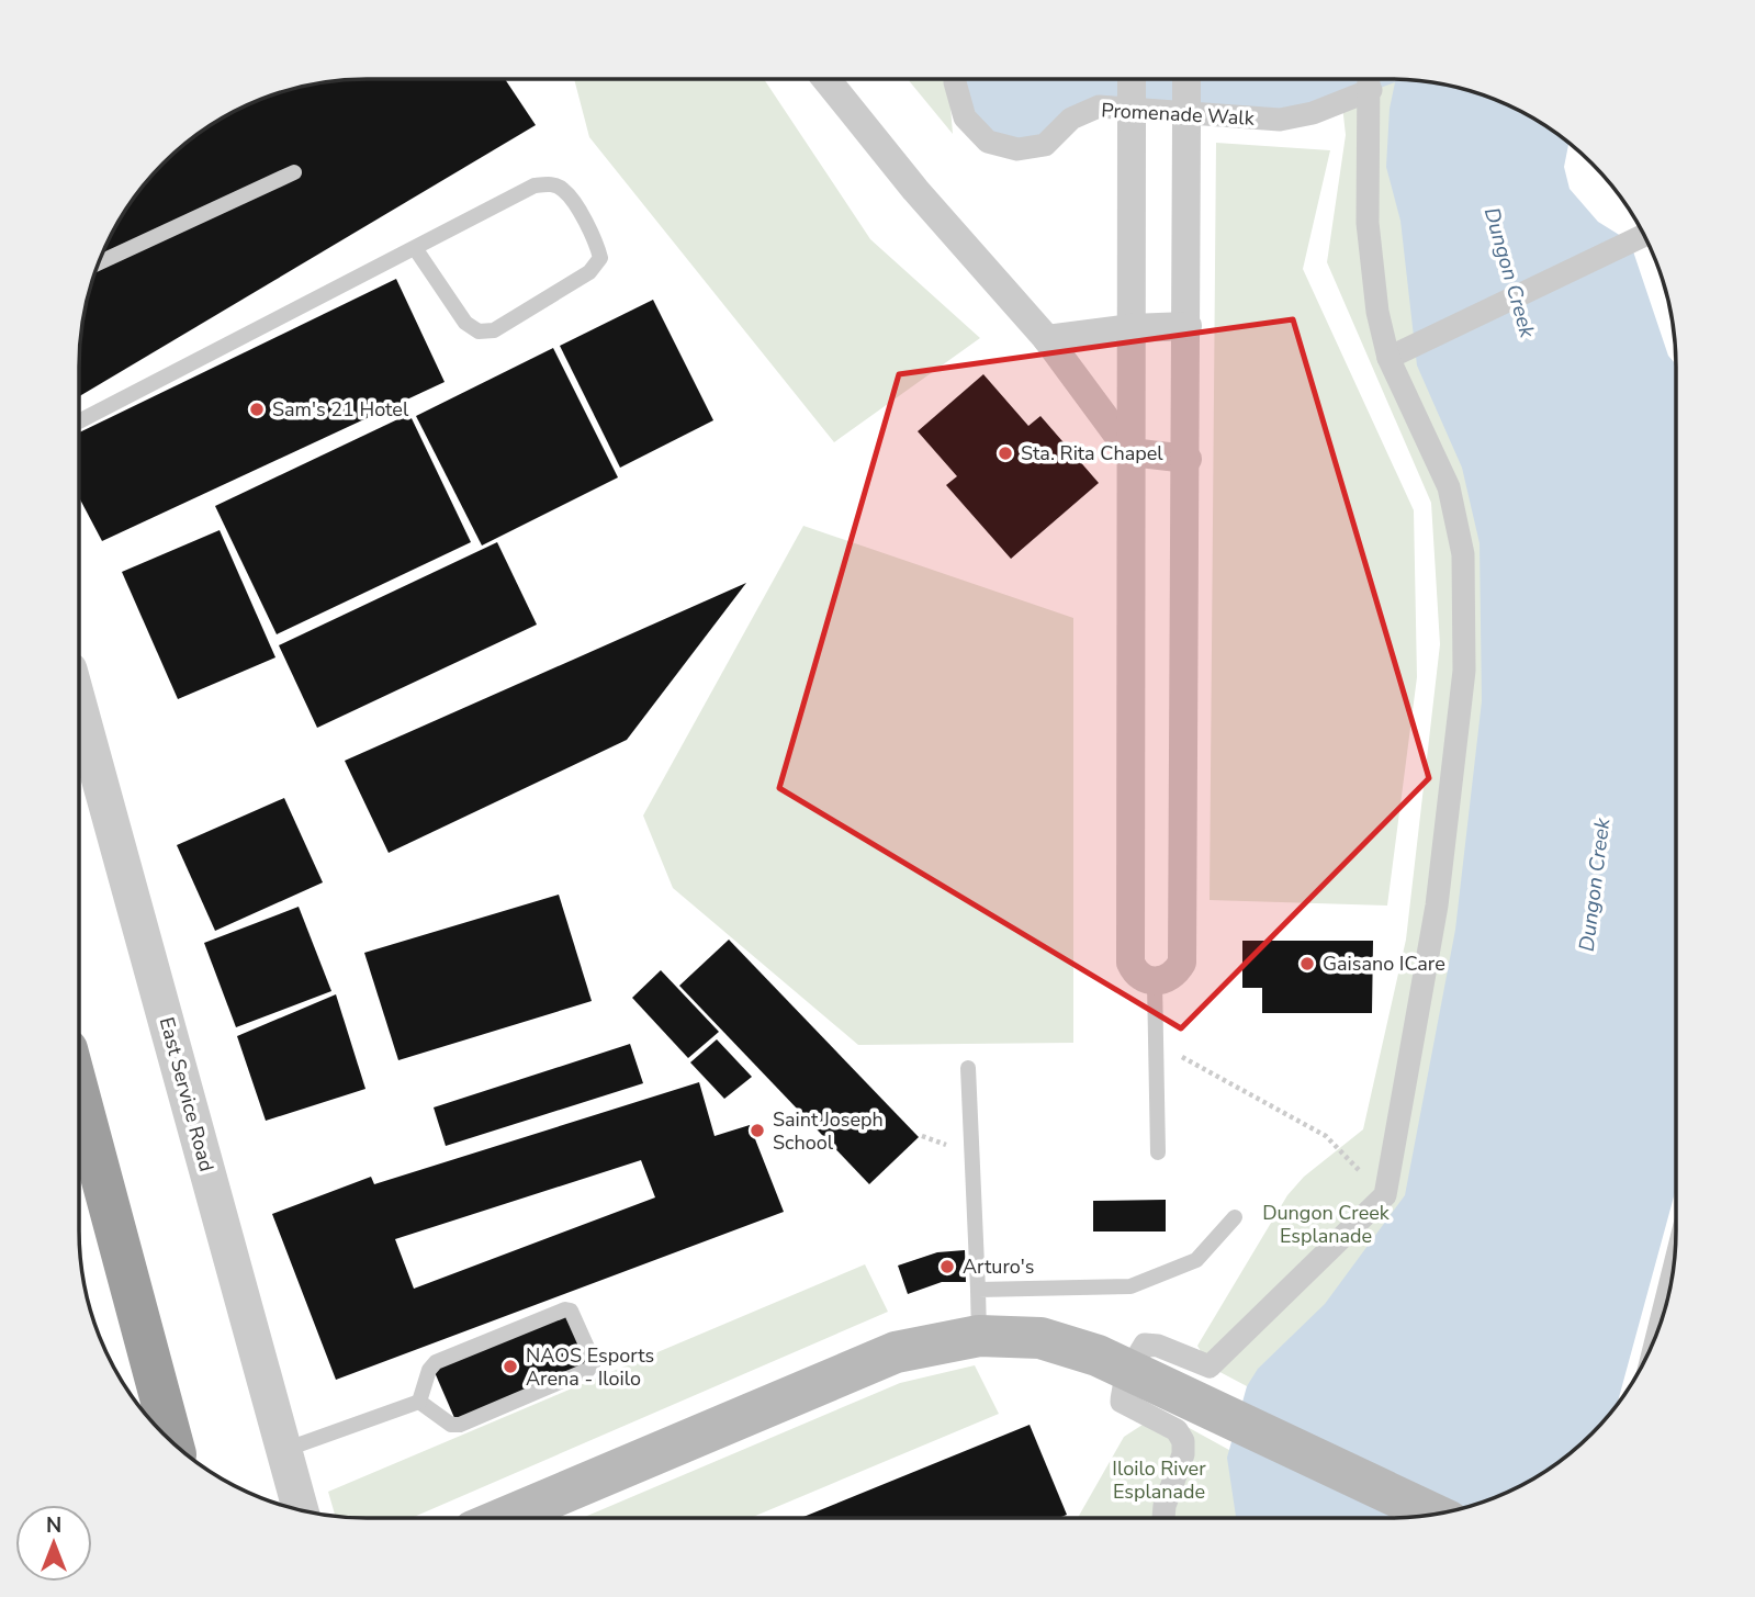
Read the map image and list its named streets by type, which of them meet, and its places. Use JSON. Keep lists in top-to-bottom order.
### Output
{
  "streets": {
    "street": ["Promenade Walk", "East Service Road"]
  },
  "water": ["Dungon Creek"],
  "parks": ["Dungon Creek Esplanade", "Iloilo River Esplanade"],
  "places": [
    "Sam's 21 Hotel",
    "Sta. Rita Chapel",
    "Gaisano ICare",
    "Saint Joseph School",
    "Arturo's",
    "NAOS Esports Arena - Iloilo"
  ],
  "north": "top"
}
